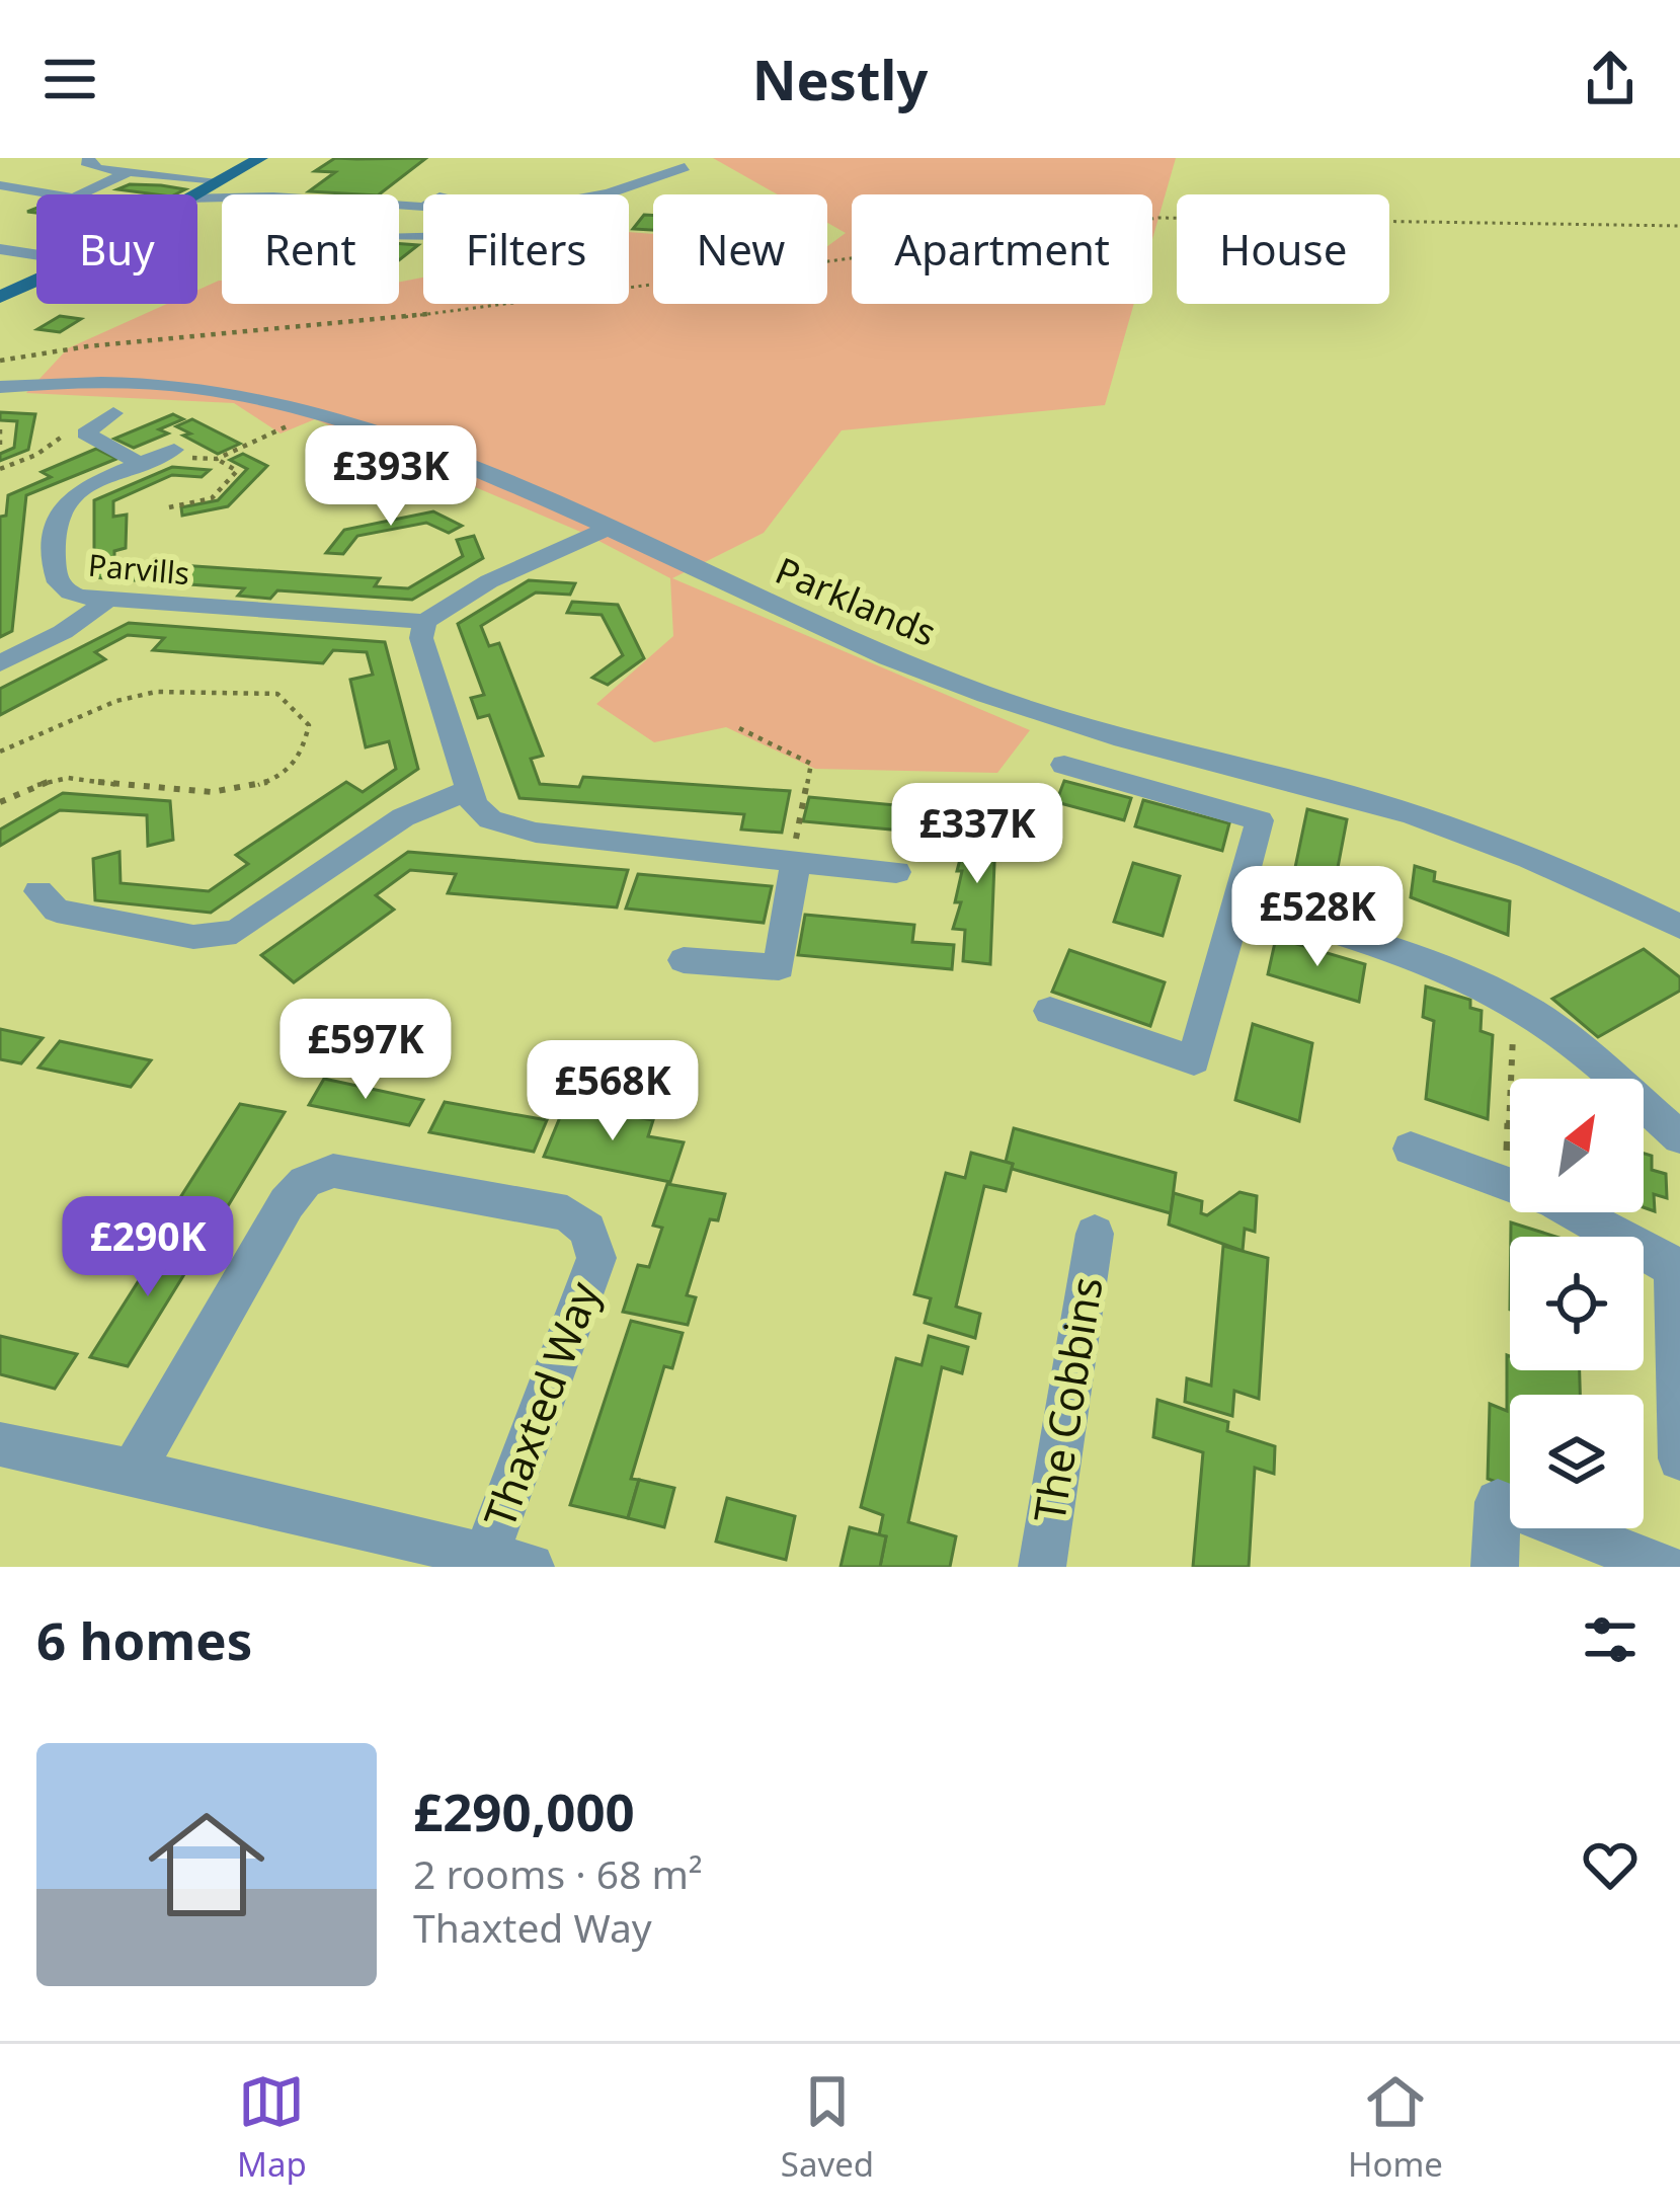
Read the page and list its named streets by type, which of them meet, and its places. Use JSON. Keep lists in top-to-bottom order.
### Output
{
  "streets": {
    "street": [
      "Parvills",
      "Parklands",
      "The Cobbins",
      "Thaxted Way"
    ]
  },
  "north": "top right",
  "page": {
    "header": "Nestly",
    "chip": [
      "Buy",
      "Rent",
      "Filters",
      "New",
      "Apartment",
      "House"
    ],
    "price": [
      "£393K",
      "£337K",
      "£528K",
      "£597K",
      "£568K",
      "£290K"
    ],
    "heading": "6 homes",
    "list": [
      {
        "name": "£290,000",
        "note": "2 rooms · 68 m² · Thaxted Way"
      }
    ],
    "tabs": ["Map", "Saved", "Home"]
  }
}
